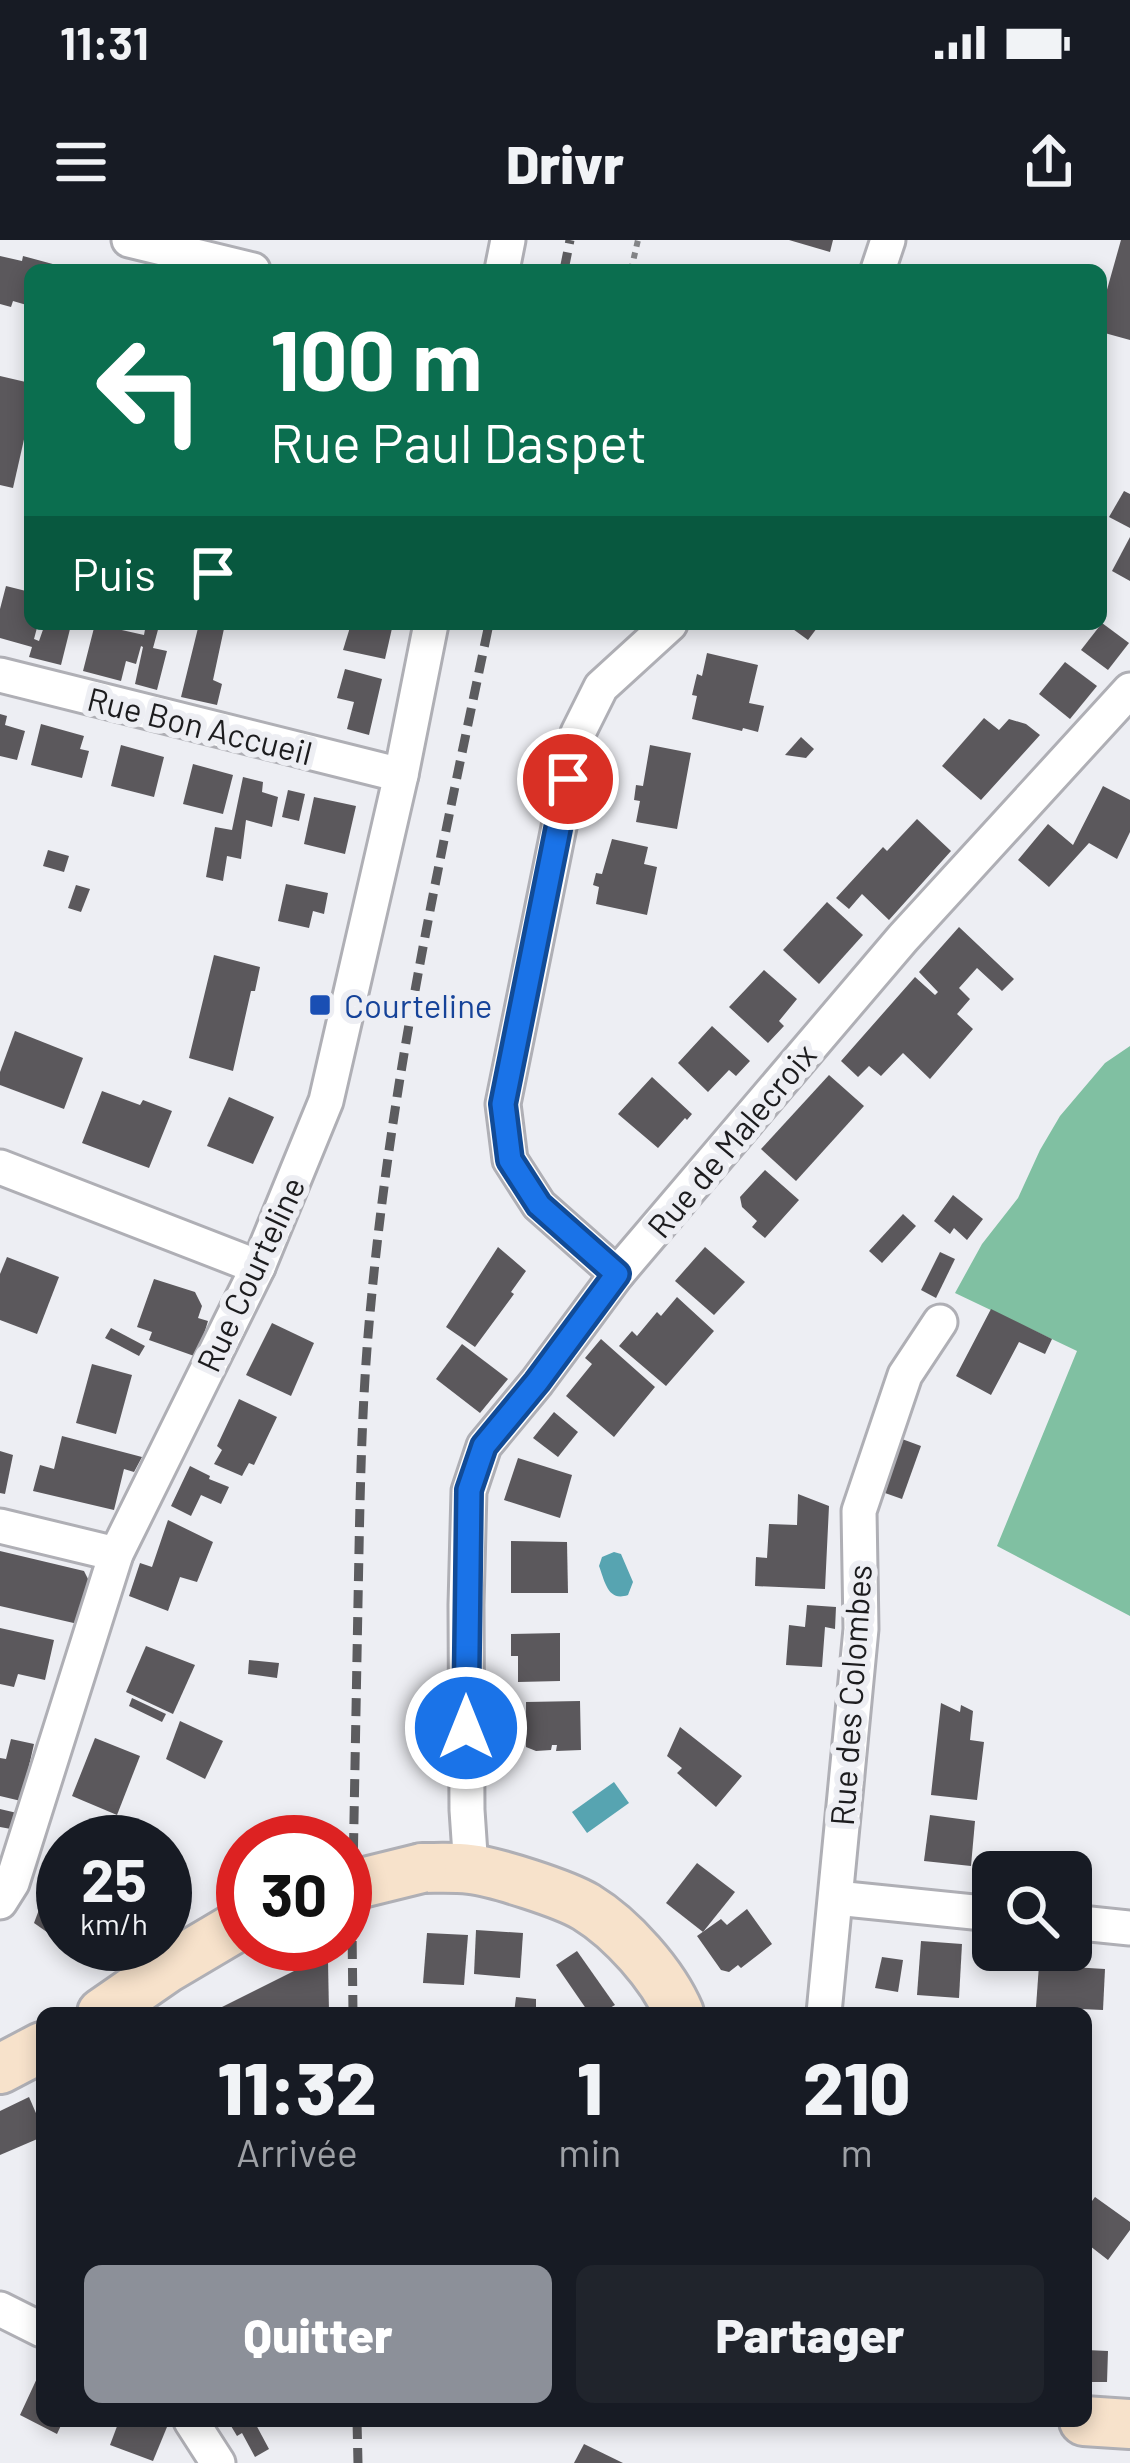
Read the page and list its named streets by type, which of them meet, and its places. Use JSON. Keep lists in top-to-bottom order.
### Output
{
  "streets": {
    "street": [
      "Rue Bon Accueil",
      "Rue de Malecroix",
      "Rue Courteline",
      "Rue des Colombes"
    ]
  },
  "crossings": [
    ["Rue Bon Accueil", "Rue Courteline"]
  ],
  "places": {
    "transit": ["Courteline"]
  },
  "page": {
    "status": "11:31",
    "header": "Drivr",
    "turn": ["100 m", "Rue Paul Daspet"],
    "then": "Puis",
    "speed": "25 km/h",
    "limit": "30",
    "eta": [
      "11:32",
      "Arrivée",
      "1",
      "min",
      "210",
      "m"
    ],
    "buttons": ["Quitter", "Partager"]
  }
}
